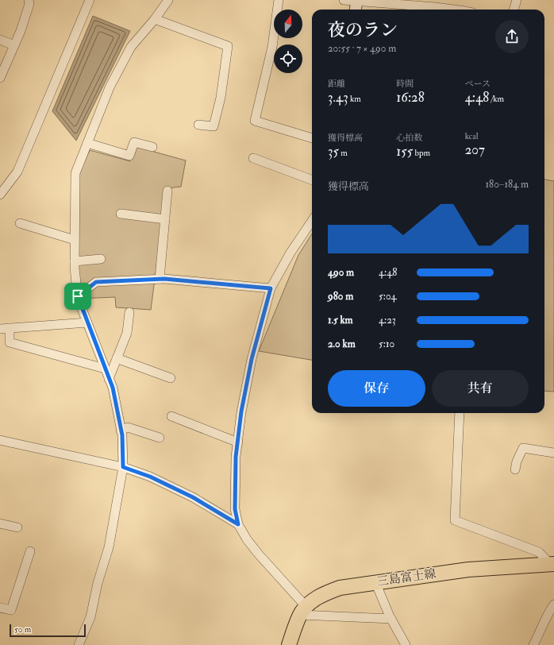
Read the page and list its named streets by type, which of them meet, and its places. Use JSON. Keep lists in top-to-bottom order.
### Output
{
  "streets": {
    "main road": ["三島富士線"]
  },
  "scale_bar": "50 m",
  "north": "top",
  "page": {
    "heading": ["夜のラン", "20:55 · 7 × 490 m"],
    "stats": [
      ["距離", "3.43 km"],
      ["時間", "16:28"],
      ["ペース", "4:48 /km"],
      ["獲得標高", "35 m"],
      ["心拍数", "155 bpm"],
      ["kcal", "207"]
    ],
    "chart": ["獲得標高", "180–184 m"],
    "list": [
      {
        "name": "490 m",
        "note": "4:48"
      },
      {
        "name": "980 m",
        "note": "5:04"
      },
      {
        "name": "1.5 km",
        "note": "4:23"
      },
      {
        "name": "2.0 km",
        "note": "5:10"
      }
    ],
    "buttons": ["保存", "共有"],
    "scale": "50 m"
  }
}
